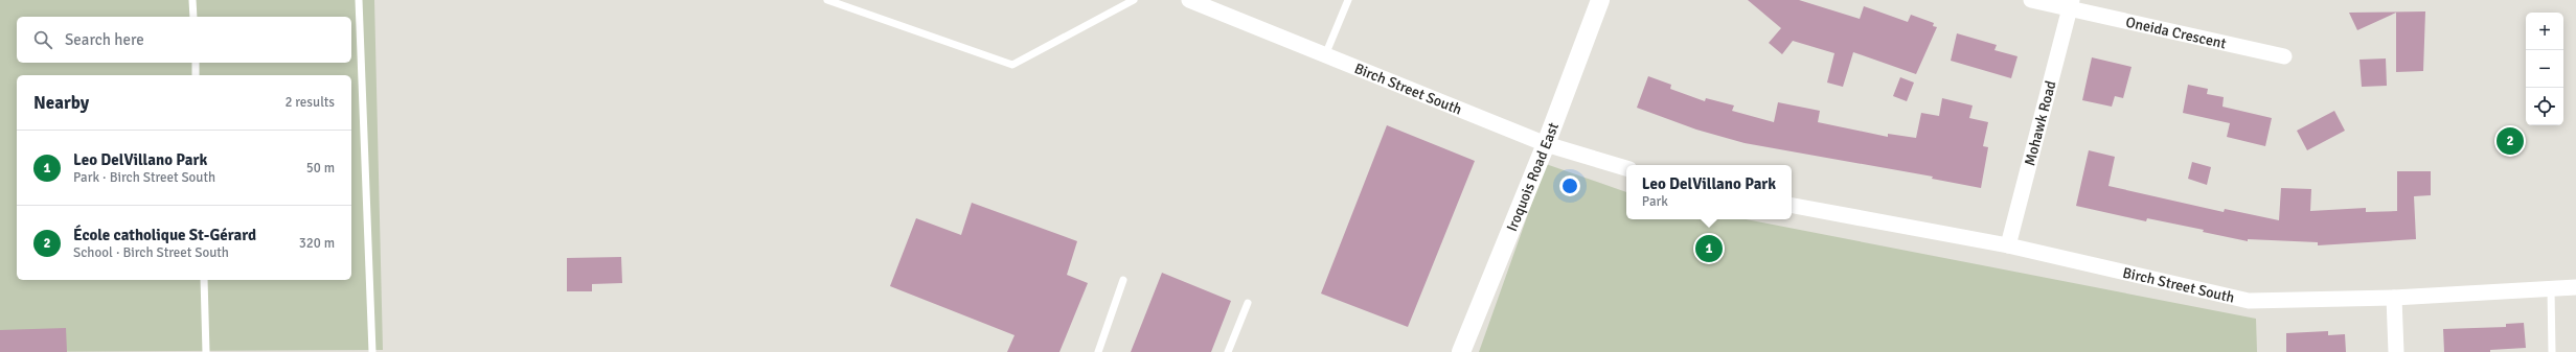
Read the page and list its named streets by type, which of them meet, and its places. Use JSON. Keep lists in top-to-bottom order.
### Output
{
  "streets": {
    "street": [
      "Oneida Crescent",
      "Birch Street South",
      "Mohawk Road",
      "Iroquois Road East"
    ]
  },
  "crossings": [
    ["Oneida Crescent", "Mohawk Road"],
    ["Birch Street South", "Mohawk Road"],
    ["Birch Street South", "Iroquois Road East"]
  ],
  "page": {
    "map_buttons": ["+", "−"],
    "search": "Search here",
    "heading": ["Nearby", "2 results"],
    "pins": ["2", "1"],
    "list": [
      {
        "mark": "1",
        "name": "Leo DelVillano Park",
        "note": "Park · Birch Street South",
        "value": "50 m"
      },
      {
        "mark": "2",
        "name": "École catholique St-Gérard",
        "note": "School · Birch Street South",
        "value": "320 m"
      }
    ],
    "popup": ["Leo DelVillano Park", "Park"]
  }
}
